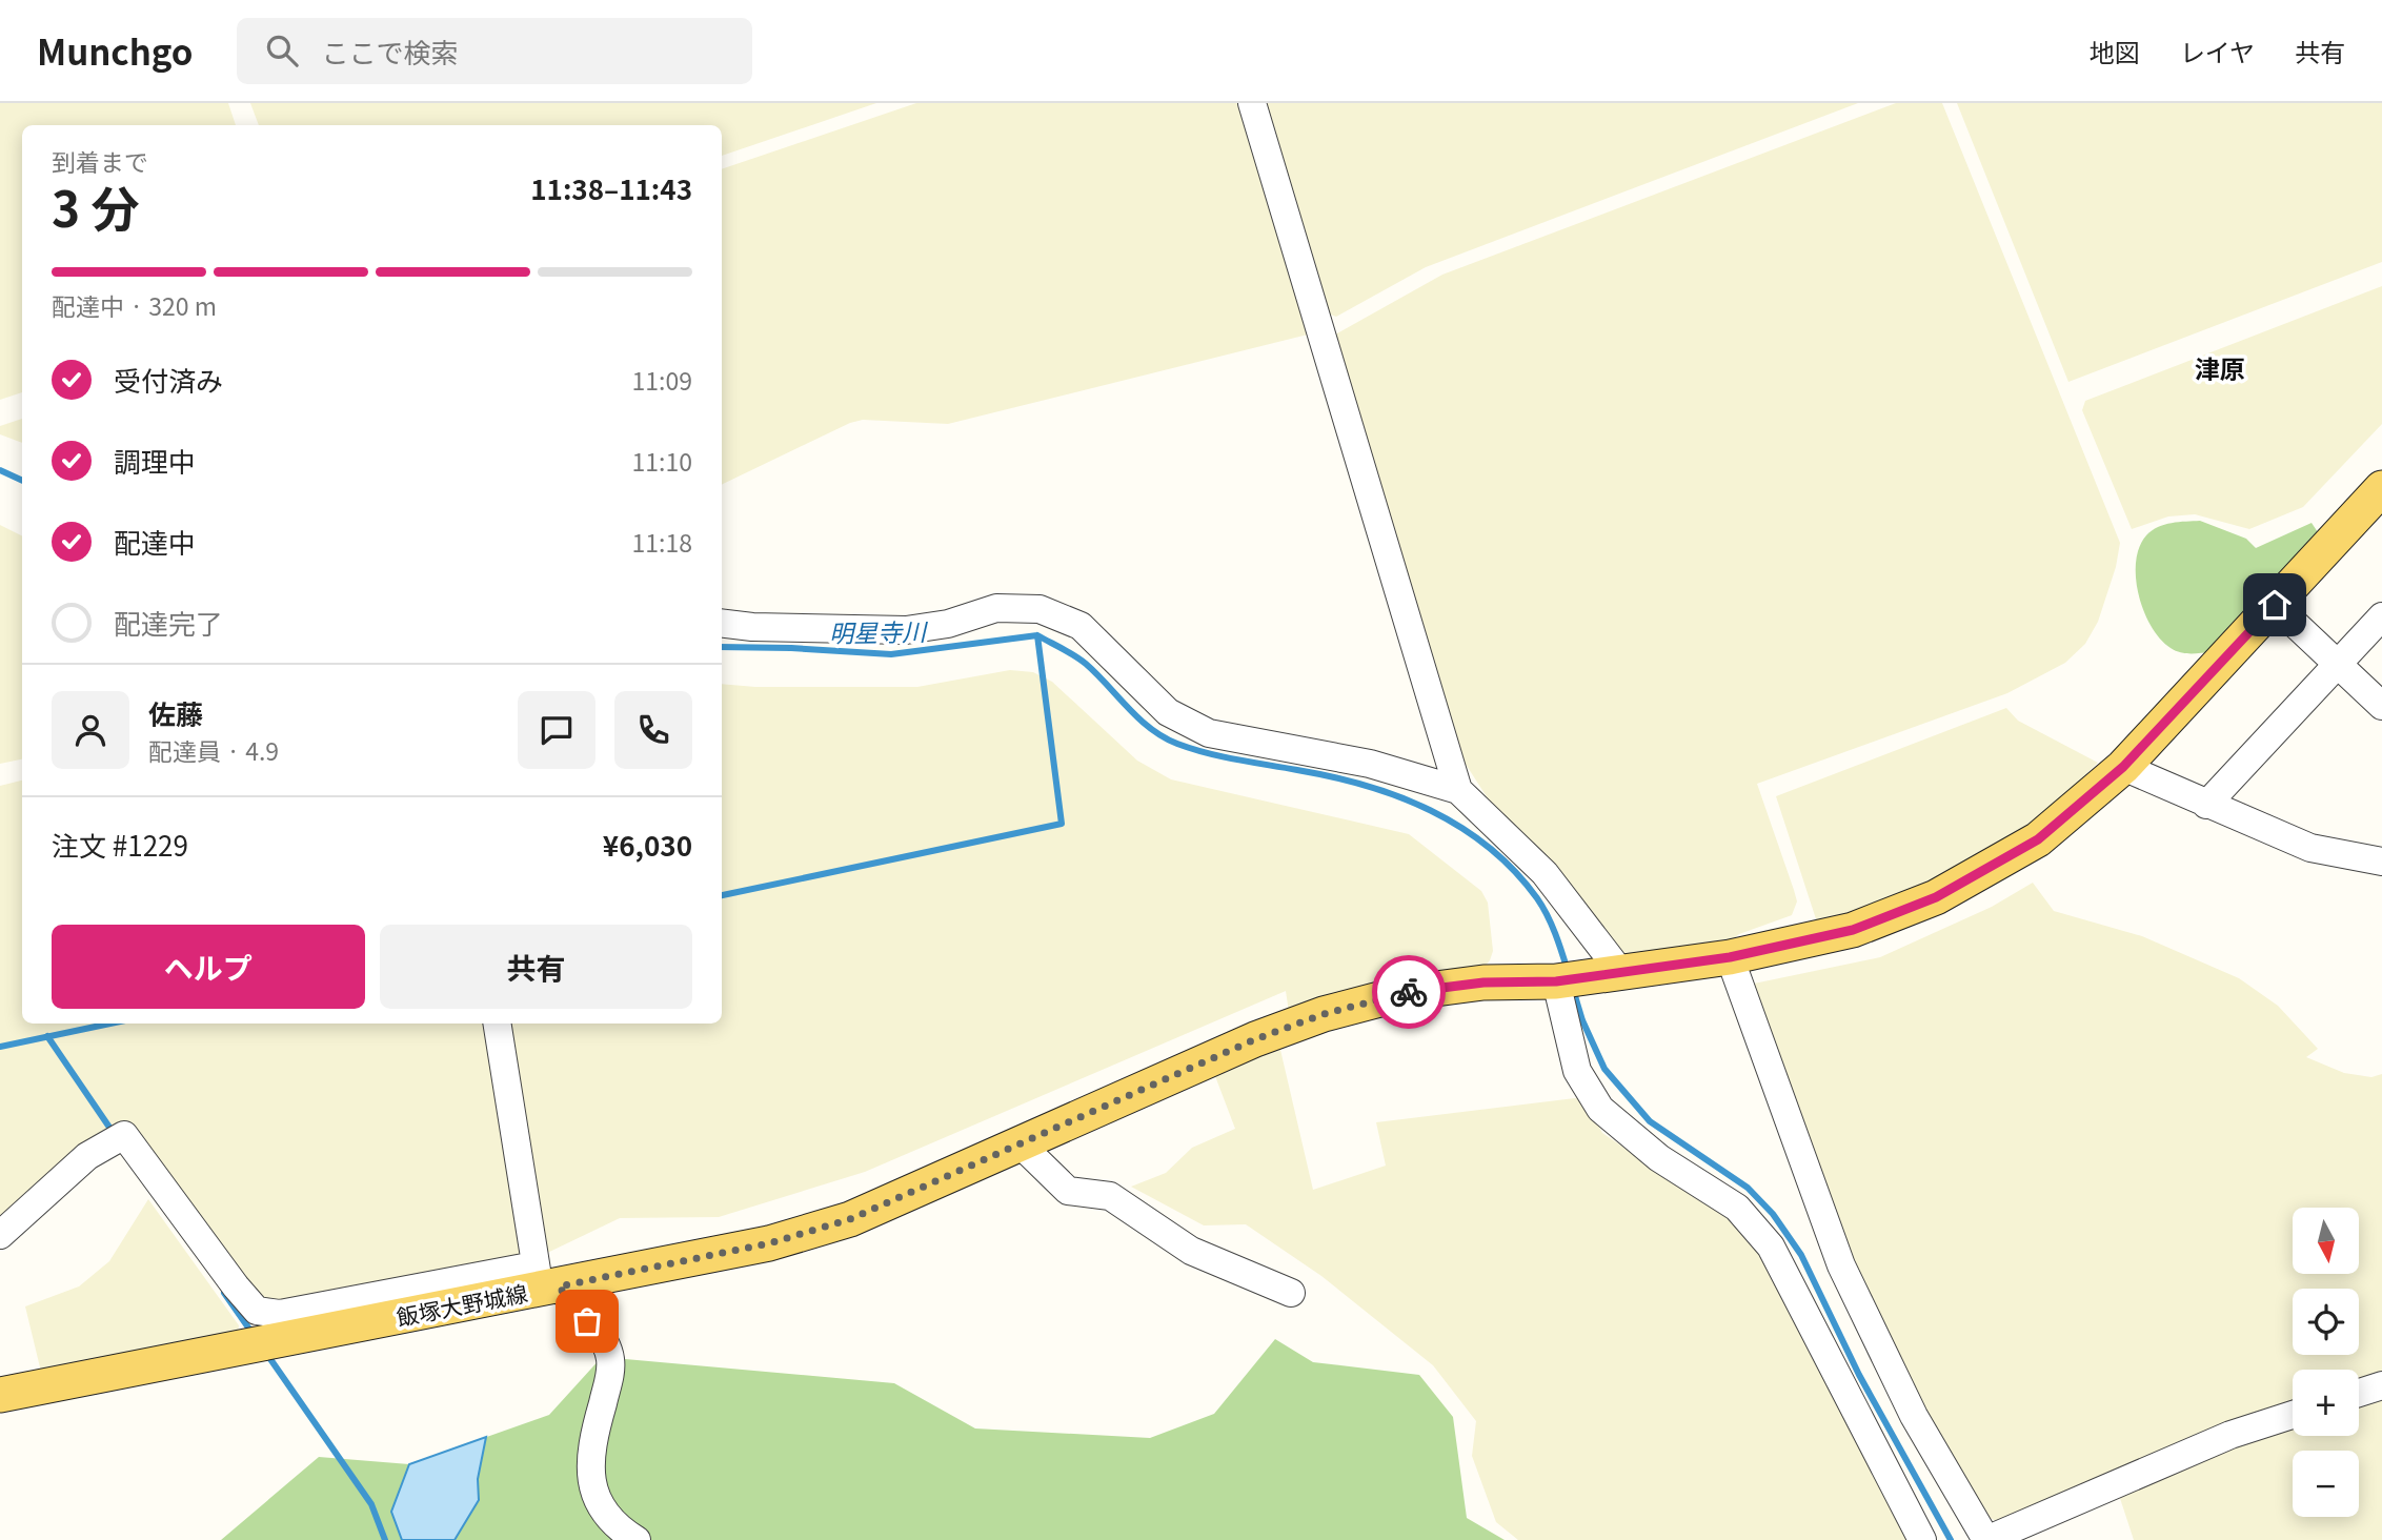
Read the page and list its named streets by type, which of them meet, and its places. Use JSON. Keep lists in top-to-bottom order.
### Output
{
  "streets": {
    "main road": ["飯塚大野城線"]
  },
  "districts": ["津原"],
  "water": ["明星寺川"],
  "north": "bottom",
  "page": {
    "header": "Munchgo",
    "search": "ここで検索",
    "nav": ["地図", "レイヤ", "共有"],
    "heading": ["3 分", "到着まで", "11:38–11:43"],
    "panel": [
      "佐藤",
      "配達員 · 4.9",
      "注文 #1229",
      "¥6,030"
    ],
    "bar": "配達中 · 320 m",
    "list": [
      ["受付済み", "11:09"],
      ["調理中", "11:10"],
      ["配達中", "11:18"],
      "配達完了"
    ],
    "buttons": ["ヘルプ", "共有"],
    "map_buttons": ["+", "−"]
  }
}
